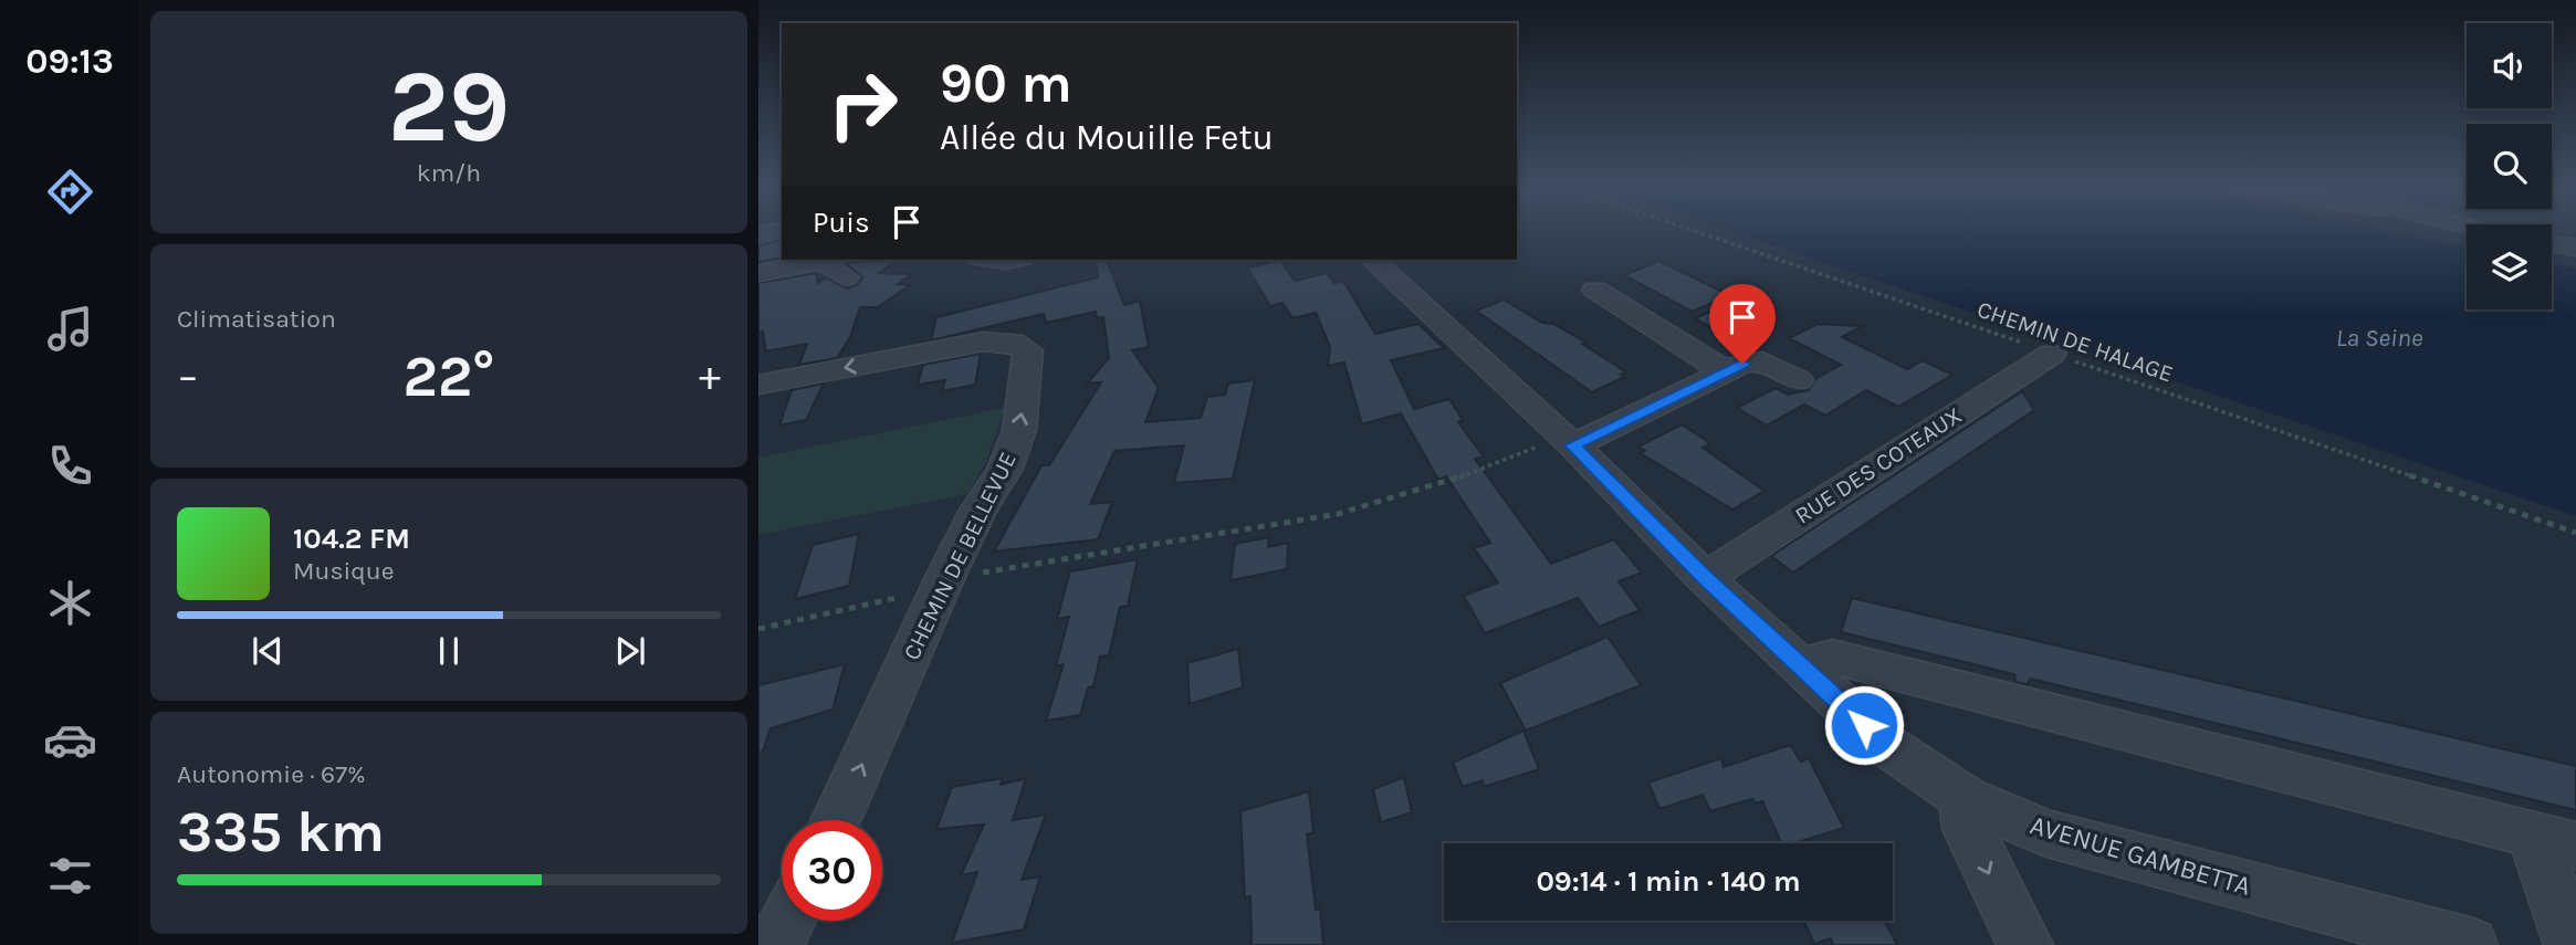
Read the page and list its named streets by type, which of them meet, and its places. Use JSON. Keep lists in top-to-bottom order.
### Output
{
  "streets": {
    "street": ["RUE DES COTEAUX", "CHEMIN DE BELLEVUE", "AVENUE GAMBETTA"],
    "path": ["CHEMIN DE HALAGE"]
  },
  "crossings": [
    ["CHEMIN DE HALAGE", "RUE DES COTEAUX"],
    ["RUE DES COTEAUX", "AVENUE GAMBETTA"]
  ],
  "water": ["La Seine"],
  "page": {
    "tabs": "09:13",
    "tile": [
      ["29", "km/h"],
      "Climatisation",
      ["Autonomie · 67%", "335 km"]
    ],
    "turn": ["90 m", "Allée du Mouille Fetu"],
    "then": "Puis",
    "heat": ["−", "22°", "+"],
    "song": ["104.2 FM", "Musique"],
    "limit": "30",
    "trip": "09:14 · 1 min · 140 m"
  }
}
